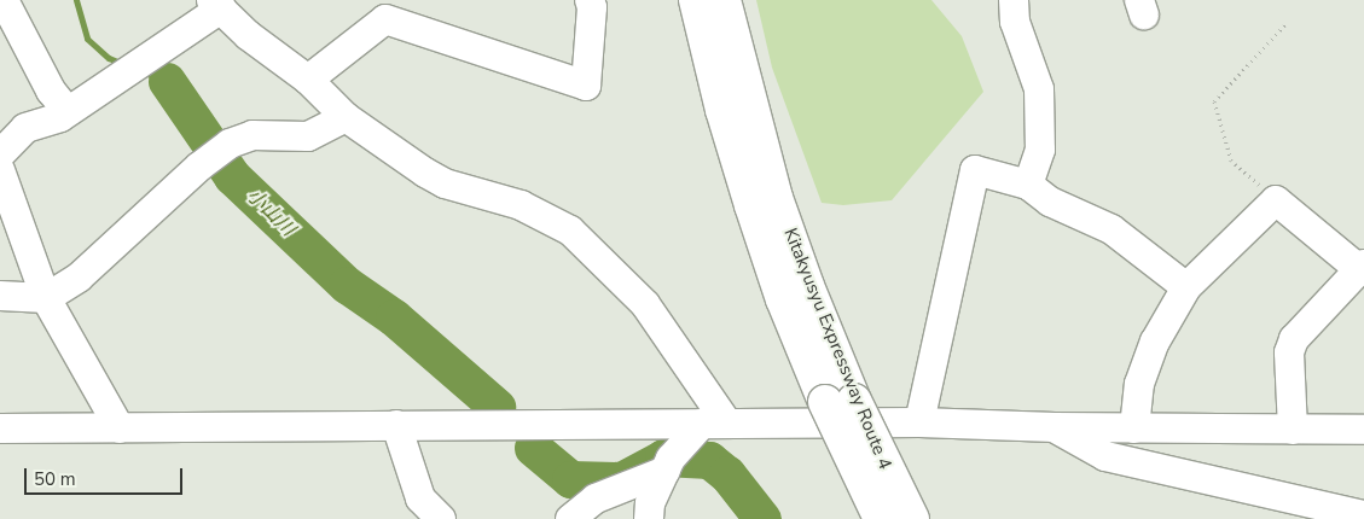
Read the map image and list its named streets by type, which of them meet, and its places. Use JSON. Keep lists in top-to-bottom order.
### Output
{
  "streets": {
    "highway": ["Kitakyusyu Expressway Route 4"]
  },
  "water": ["小山川"],
  "scale_bar": "50 m"
}
